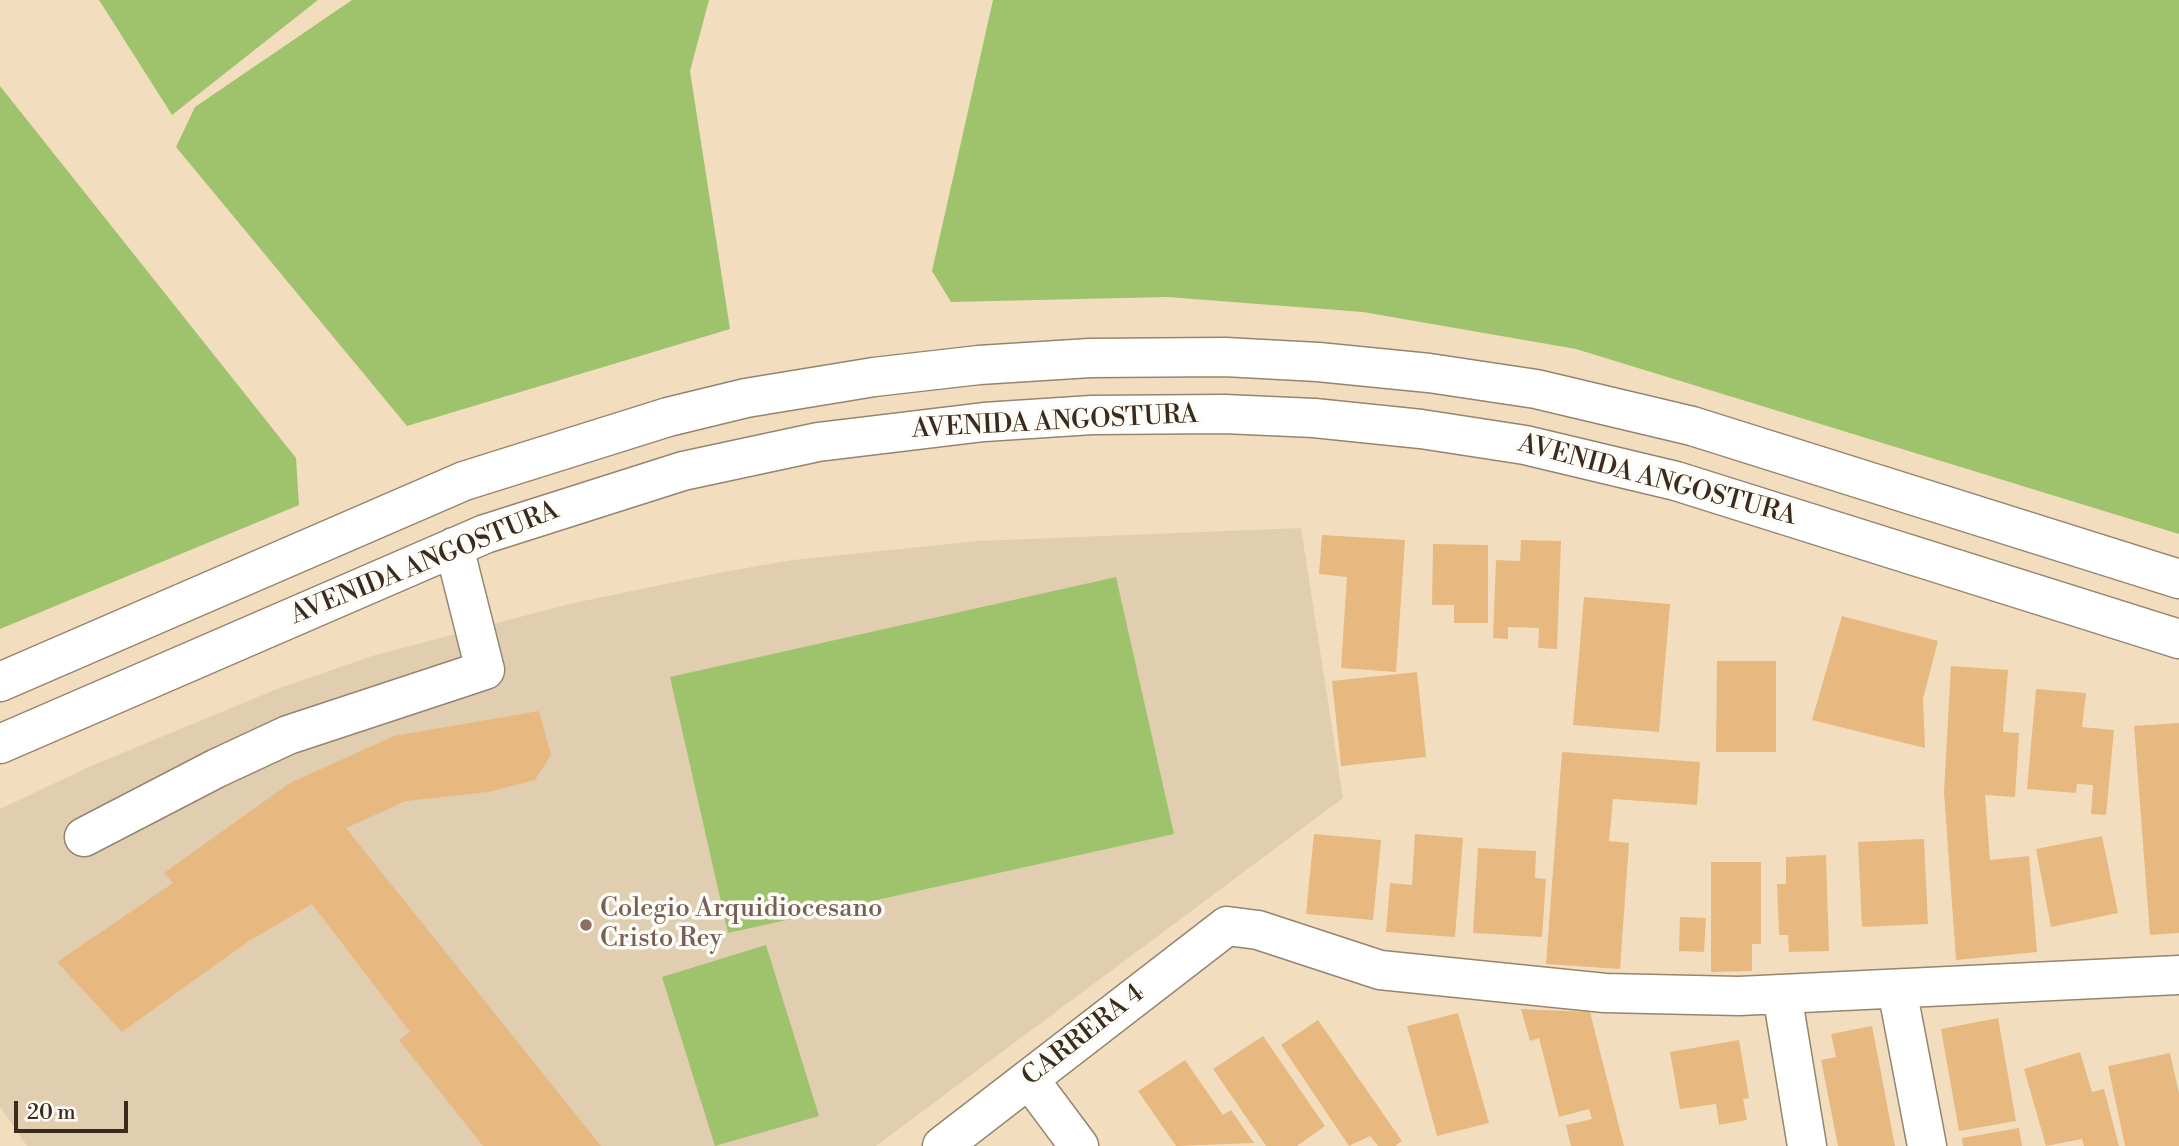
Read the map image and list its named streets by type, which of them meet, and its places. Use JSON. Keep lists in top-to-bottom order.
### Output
{
  "streets": {
    "street": ["AVENIDA ANGOSTURA", "CARRERA 4"]
  },
  "places": ["Colegio Arquidiocesano Cristo Rey"],
  "scale_bar": "20 m"
}
